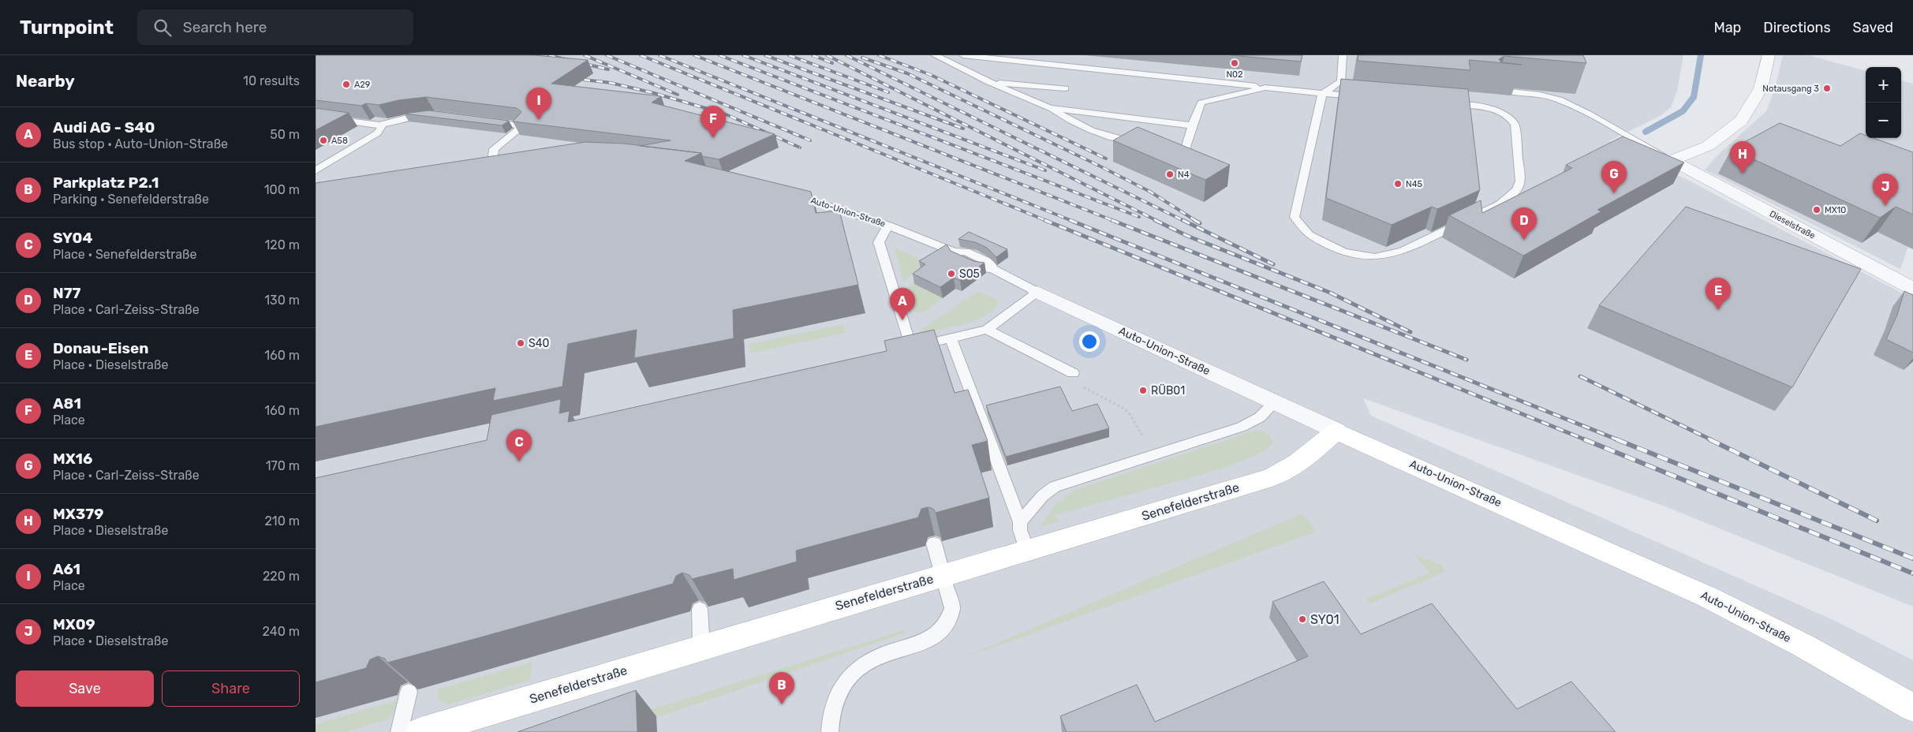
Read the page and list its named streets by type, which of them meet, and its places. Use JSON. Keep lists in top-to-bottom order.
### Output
{
  "streets": {
    "street": ["Auto-Union-Straße", "Dieselstraße", "Senefelderstraße"]
  },
  "crossings": [
    ["Auto-Union-Straße", "Senefelderstraße"]
  ],
  "places": [
    "N02",
    "A29",
    "Notausgang 3",
    "A58",
    "N4",
    "N45",
    "MX10",
    "S05",
    "S40",
    "RÜB01",
    "SY01"
  ],
  "page": {
    "header": "Turnpoint",
    "search": "Search here",
    "nav": ["Map", "Directions", "Saved"],
    "heading": ["Nearby", "10 results"],
    "map_buttons": ["+", "−"],
    "pins": [
      "I",
      "F",
      "H",
      "G",
      "J",
      "D",
      "E",
      "A",
      "C",
      "B"
    ],
    "list": [
      {
        "mark": "A",
        "name": "Audi AG - S40",
        "note": "Bus stop · Auto-Union-Straße",
        "value": "50 m"
      },
      {
        "mark": "B",
        "name": "Parkplatz P2.1",
        "note": "Parking · Senefelderstraße",
        "value": "100 m"
      },
      {
        "mark": "C",
        "name": "SY04",
        "note": "Place · Senefelderstraße",
        "value": "120 m"
      },
      {
        "mark": "D",
        "name": "N77",
        "note": "Place · Carl-Zeiss-Straße",
        "value": "130 m"
      },
      {
        "mark": "E",
        "name": "Donau-Eisen",
        "note": "Place · Dieselstraße",
        "value": "160 m"
      },
      {
        "mark": "F",
        "name": "A81",
        "note": "Place",
        "value": "160 m"
      },
      {
        "mark": "G",
        "name": "MX16",
        "note": "Place · Carl-Zeiss-Straße",
        "value": "170 m"
      },
      {
        "mark": "H",
        "name": "MX379",
        "note": "Place · Dieselstraße",
        "value": "210 m"
      },
      {
        "mark": "I",
        "name": "A61",
        "note": "Place",
        "value": "220 m"
      },
      {
        "mark": "J",
        "name": "MX09",
        "note": "Place · Dieselstraße",
        "value": "240 m"
      }
    ],
    "buttons": ["Save", "Share"]
  }
}
